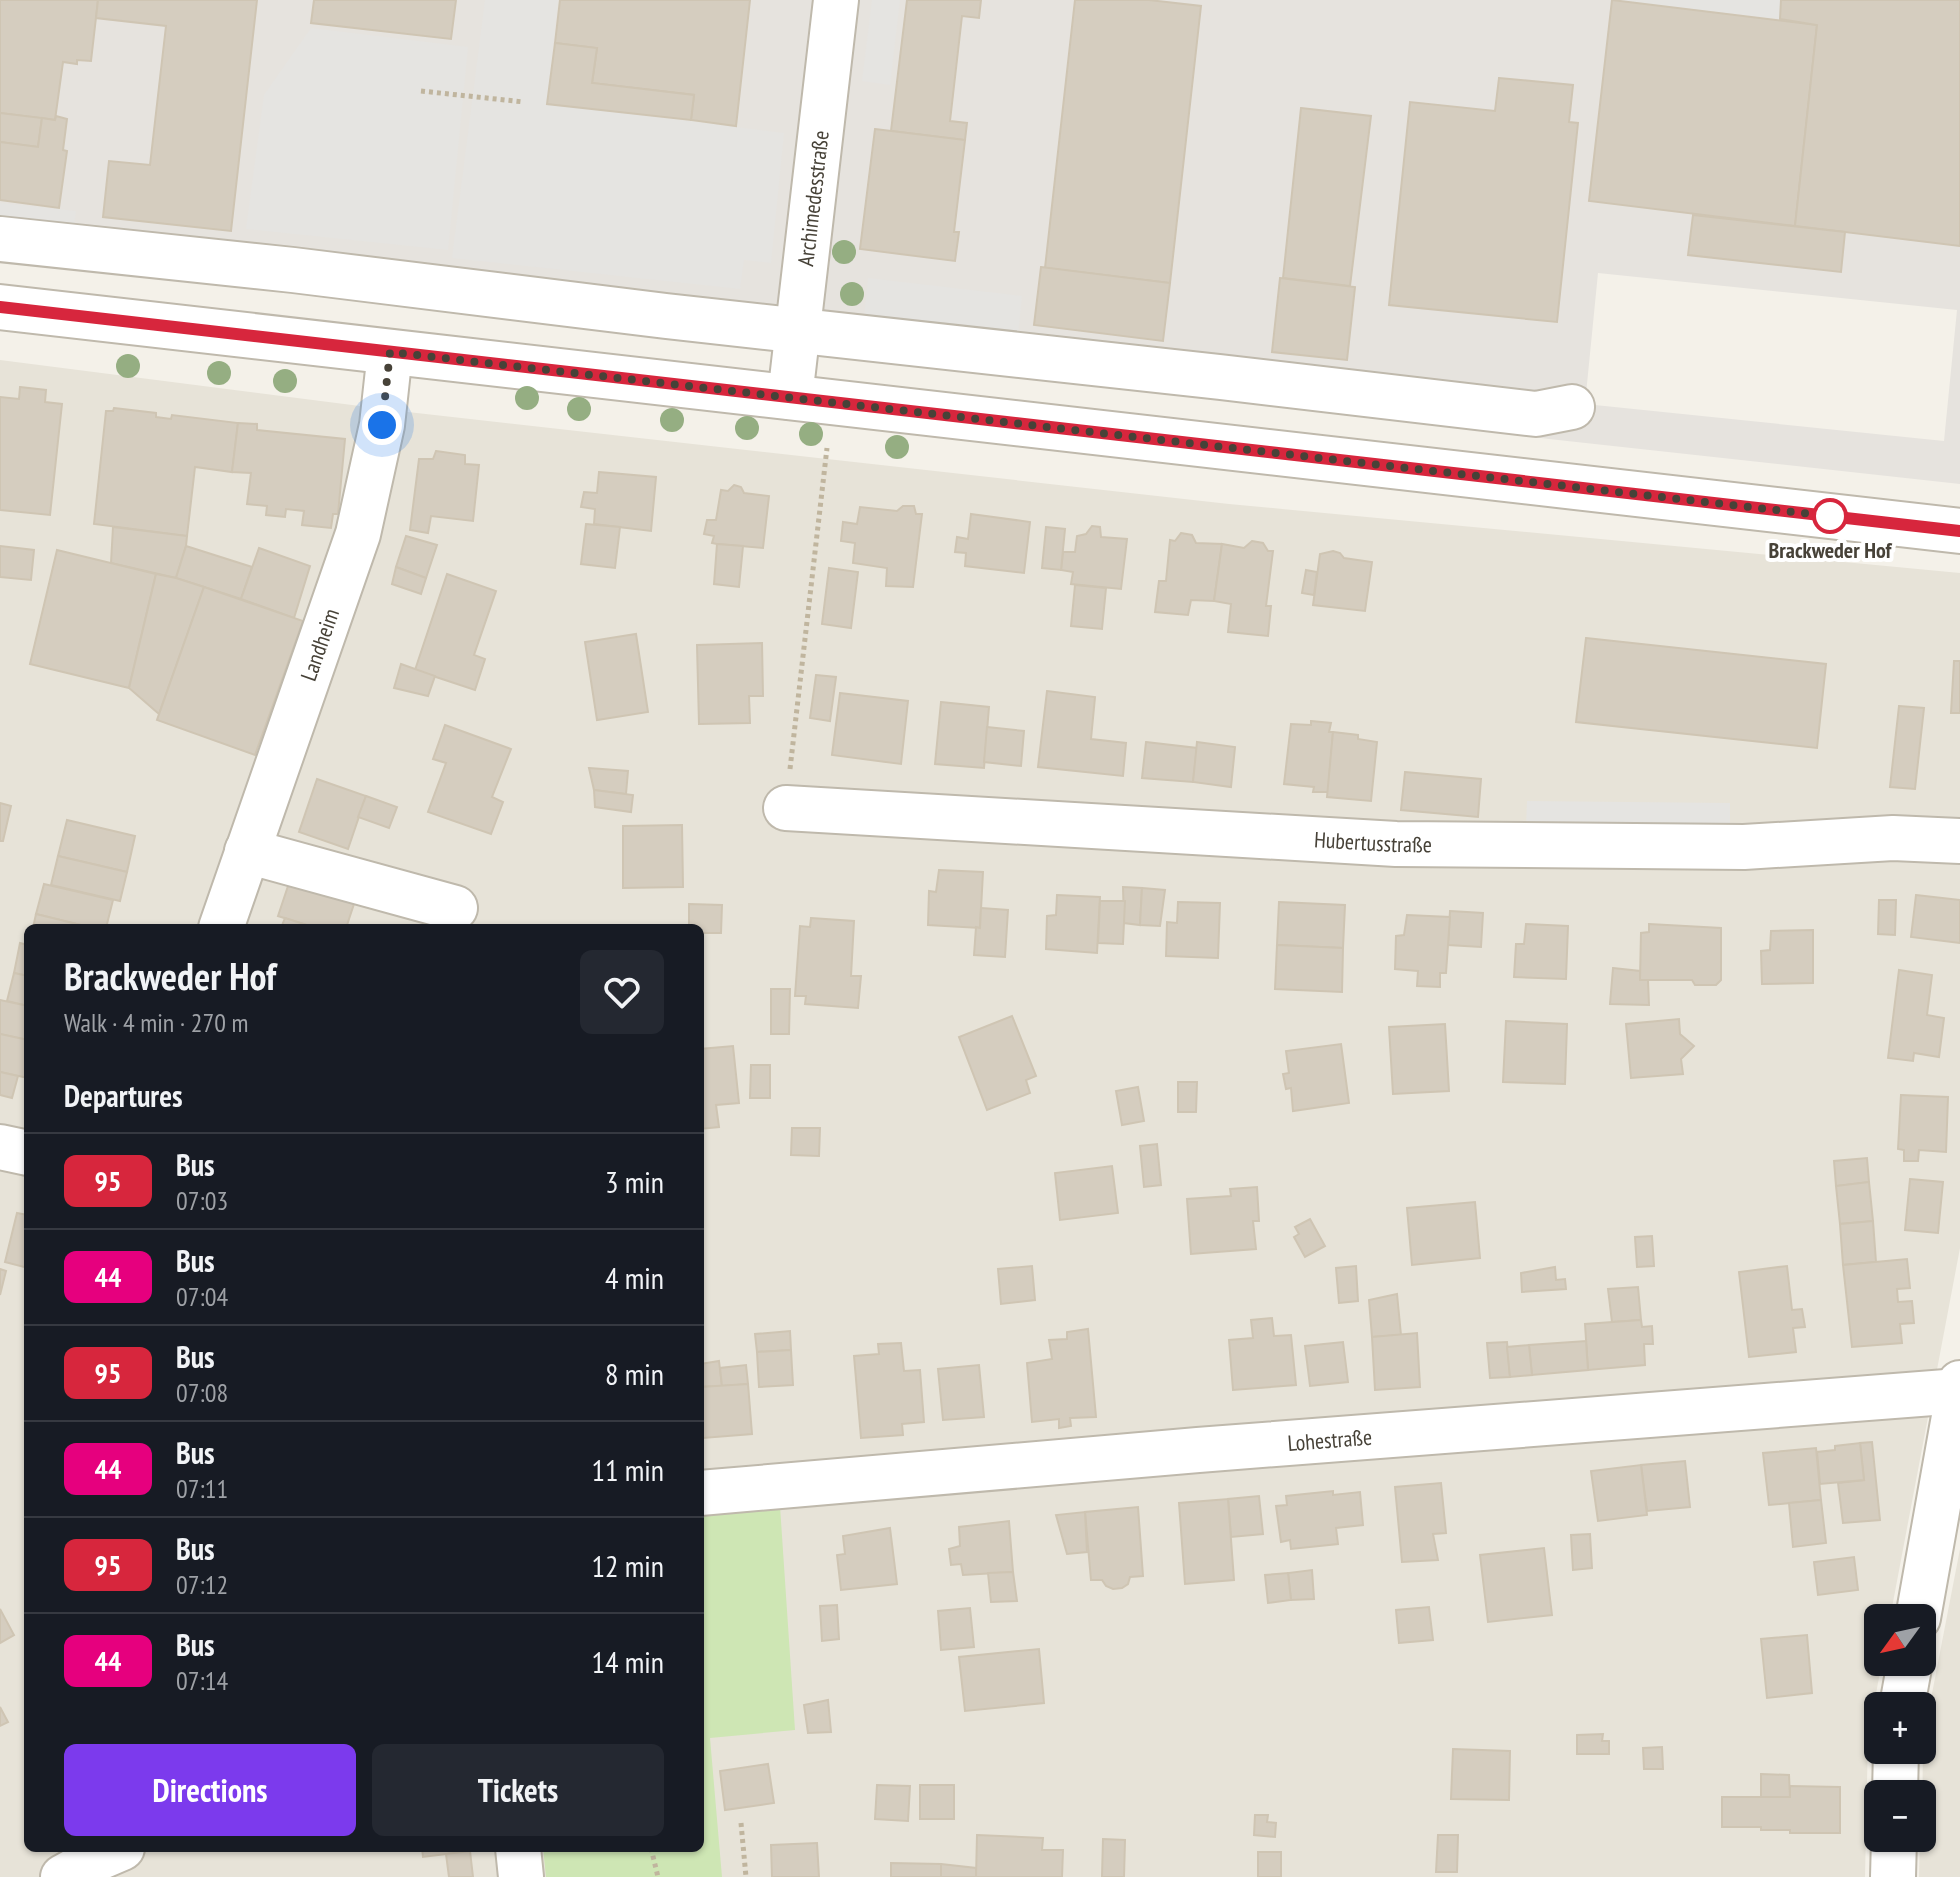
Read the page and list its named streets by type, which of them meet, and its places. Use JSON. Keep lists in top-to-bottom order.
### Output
{
  "streets": {
    "street": [
      "Archimedesstraße",
      "Landheim",
      "Hubertusstraße",
      "Lohestraße"
    ]
  },
  "places": ["Brackweder Hof"],
  "lines": ["bus line 95"],
  "north": "bottom left",
  "page": {
    "heading": [
      ["Brackweder Hof", "Walk · 4 min · 270 m"],
      "Departures"
    ],
    "list": [
      {
        "mark": "95",
        "name": "Bus",
        "note": "07:03",
        "value": "3 min"
      },
      {
        "mark": "44",
        "name": "Bus",
        "note": "07:04",
        "value": "4 min"
      },
      {
        "mark": "95",
        "name": "Bus",
        "note": "07:08",
        "value": "8 min"
      },
      {
        "mark": "44",
        "name": "Bus",
        "note": "07:11",
        "value": "11 min"
      },
      {
        "mark": "95",
        "name": "Bus",
        "note": "07:12",
        "value": "12 min"
      },
      {
        "mark": "44",
        "name": "Bus",
        "note": "07:14",
        "value": "14 min"
      }
    ],
    "map_buttons": ["+", "−"],
    "buttons": ["Directions", "Tickets"]
  }
}
